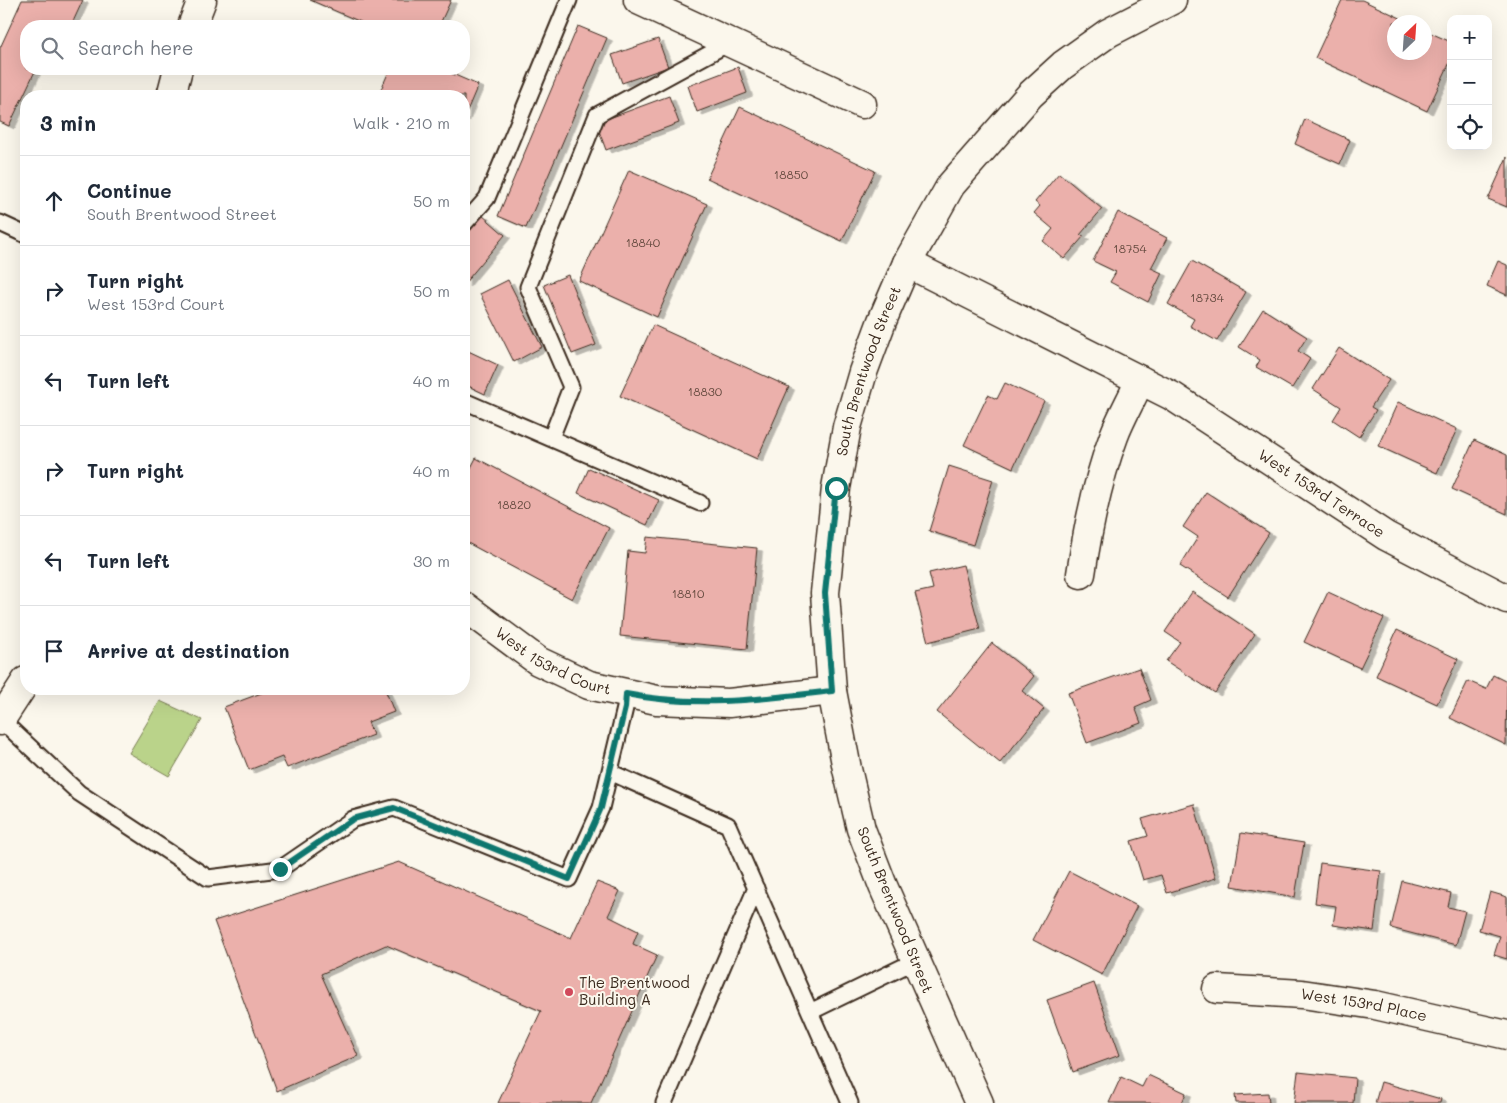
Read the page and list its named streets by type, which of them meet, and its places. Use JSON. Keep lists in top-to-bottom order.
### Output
{
  "streets": {
    "street": [
      "South Brentwood Street",
      "West 153rd Terrace",
      "West 153rd Court",
      "West 153rd Place"
    ]
  },
  "crossings": [
    ["South Brentwood Street", "West 153rd Terrace"],
    ["South Brentwood Street", "West 153rd Court"]
  ],
  "places": ["The Brentwood Building A"],
  "house_numbers": [
    "18850",
    "18840",
    "18754",
    "18734",
    "18830",
    "18820",
    "18810"
  ],
  "north": "top right",
  "page": {
    "map_buttons": ["+", "−"],
    "search": "Search here",
    "heading": ["3 min", "Walk · 210 m"],
    "list": [
      ["Continue", "South Brentwood Street", "50 m"],
      ["Turn right", "West 153rd Court", "50 m"],
      ["Turn left", "40 m"],
      ["Turn right", "40 m"],
      ["Turn left", "30 m"],
      "Arrive at destination"
    ]
  }
}
